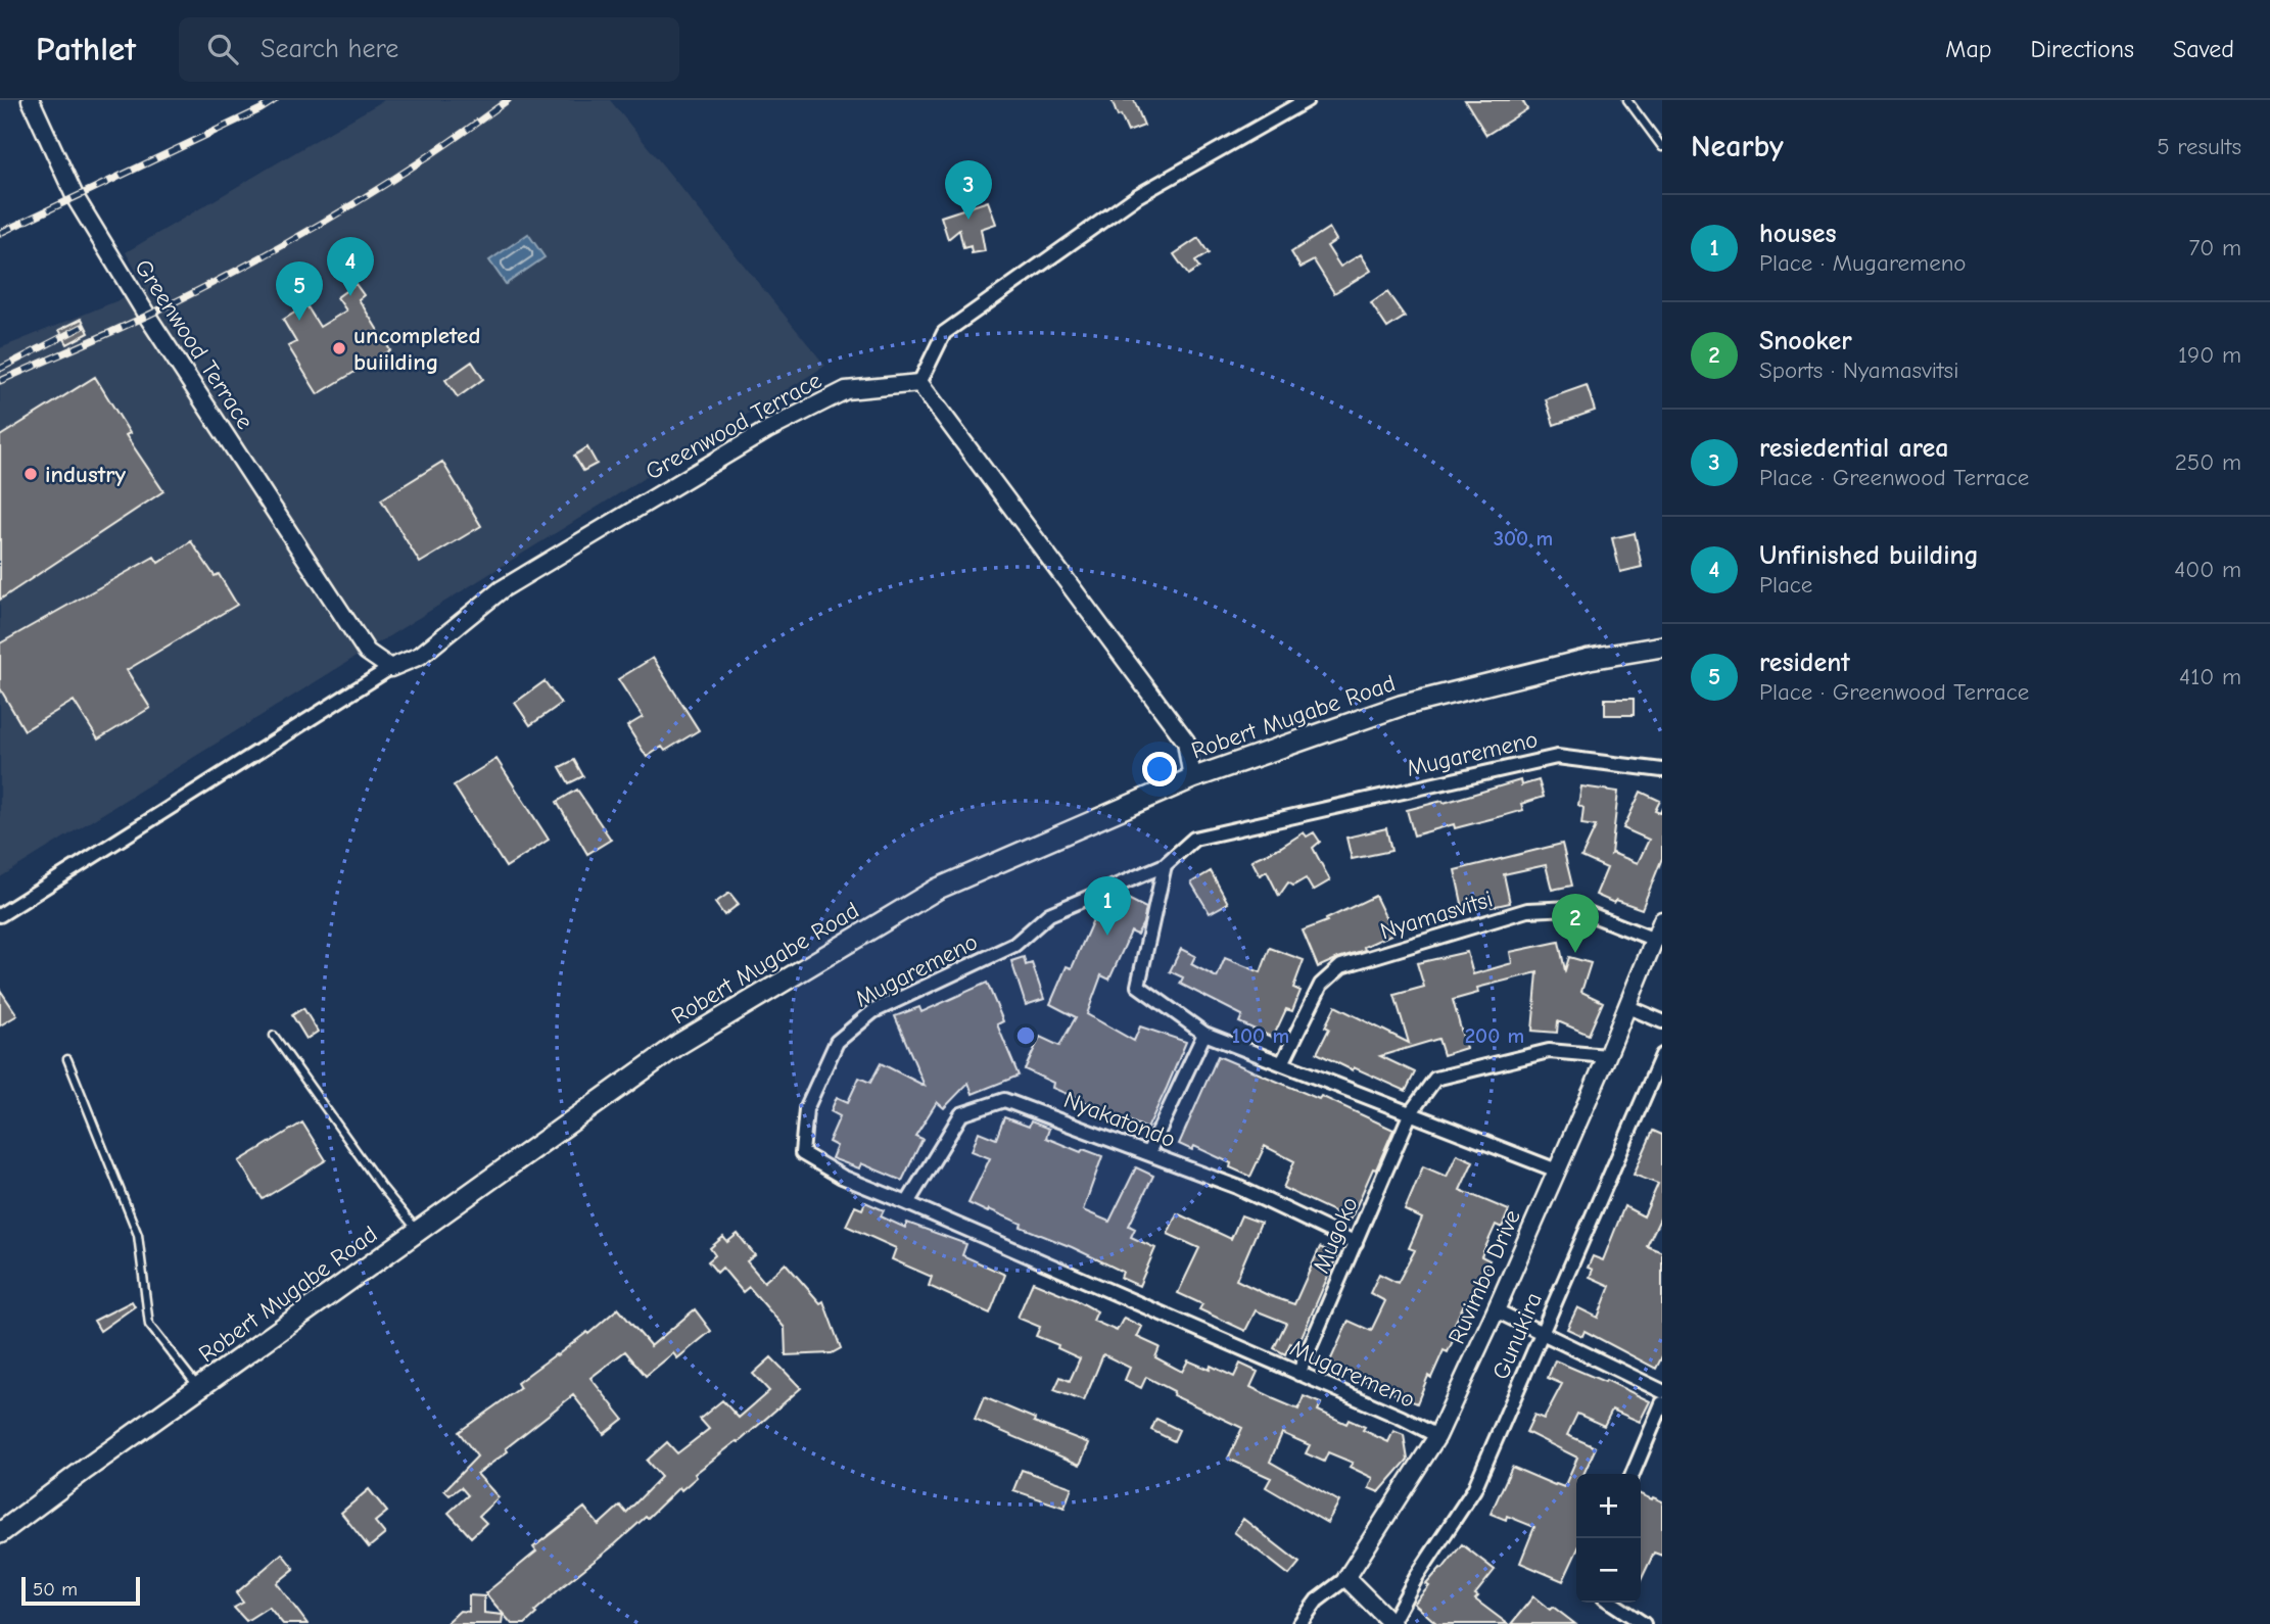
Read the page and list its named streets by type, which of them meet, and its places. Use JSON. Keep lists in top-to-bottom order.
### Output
{
  "streets": {
    "main road": ["Robert Mugabe Road"],
    "street": [
      "Greenwood Terrace",
      "Mugaremeno",
      "Nyamasvitsi",
      "Nyakatondo",
      "Mugoko",
      "Ruvimbo Drive",
      "Gunukira"
    ]
  },
  "crossings": [
    ["Mugaremeno", "Nyakatondo"],
    ["Mugaremeno", "Mugoko"],
    ["Mugaremeno", "Ruvimbo Drive"],
    ["Nyamasvitsi", "Ruvimbo Drive"],
    ["Nyakatondo", "Mugoko"],
    ["Mugoko", "Ruvimbo Drive"]
  ],
  "places": ["uncompleted buiilding", "industry"],
  "scale_bar": "50 m",
  "page": {
    "header": "Pathlet",
    "search": "Search here",
    "nav": ["Map", "Directions", "Saved"],
    "heading": ["Nearby", "5 results"],
    "pins": [
      "3",
      "4",
      "5",
      "1",
      "2"
    ],
    "list": [
      {
        "mark": "1",
        "name": "houses",
        "note": "Place · Mugaremeno",
        "value": "70 m"
      },
      {
        "mark": "2",
        "name": "Snooker",
        "note": "Sports · Nyamasvitsi",
        "value": "190 m"
      },
      {
        "mark": "3",
        "name": "resiedential area",
        "note": "Place · Greenwood Terrace",
        "value": "250 m"
      },
      {
        "mark": "4",
        "name": "Unfinished building",
        "note": "Place",
        "value": "400 m"
      },
      {
        "mark": "5",
        "name": "resident",
        "note": "Place · Greenwood Terrace",
        "value": "410 m"
      }
    ],
    "map_buttons": ["+", "−"],
    "scale": "50 m"
  },
  "rings": ["300 m", "100 m", "200 m"]
}
